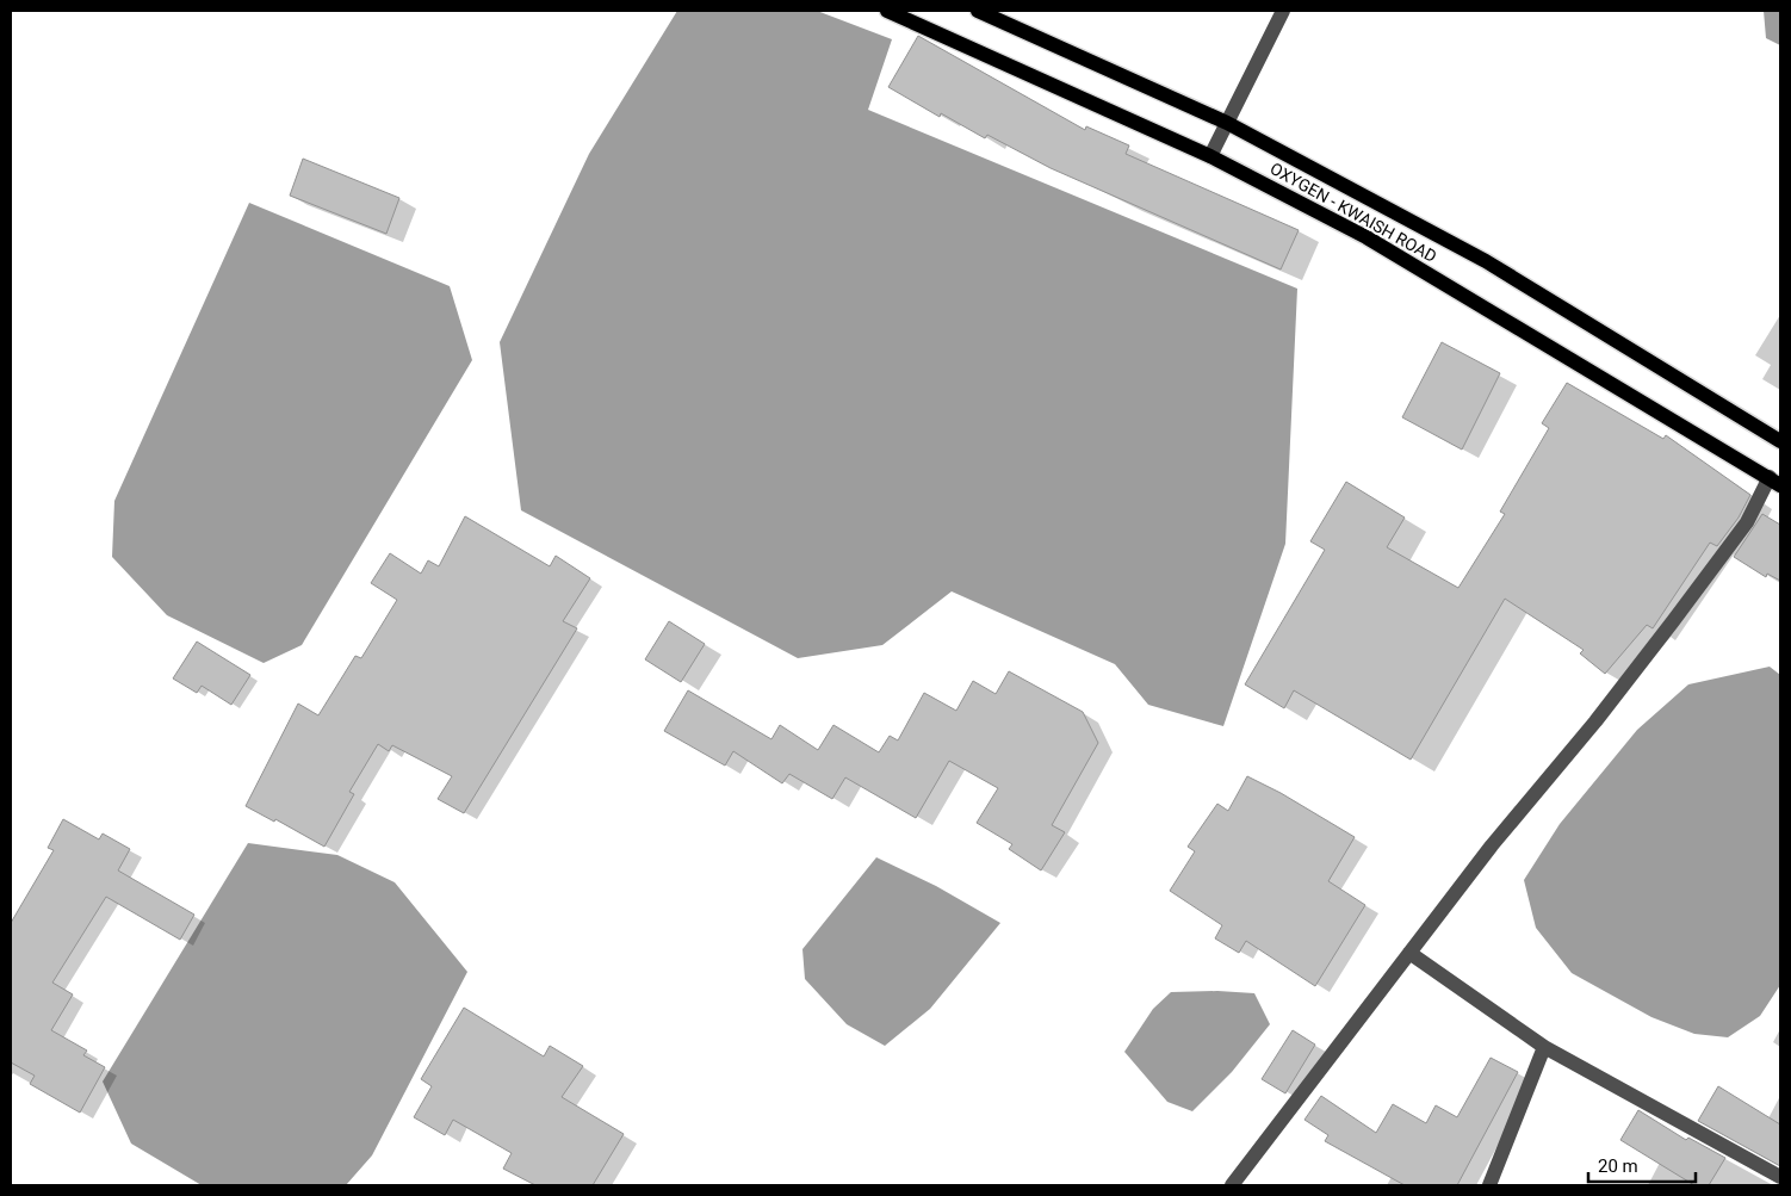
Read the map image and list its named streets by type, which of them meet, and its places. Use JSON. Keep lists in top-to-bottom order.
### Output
{
  "streets": {
    "main road": ["OXYGEN - KWAISH ROAD"]
  },
  "scale_bar": "20 m"
}
